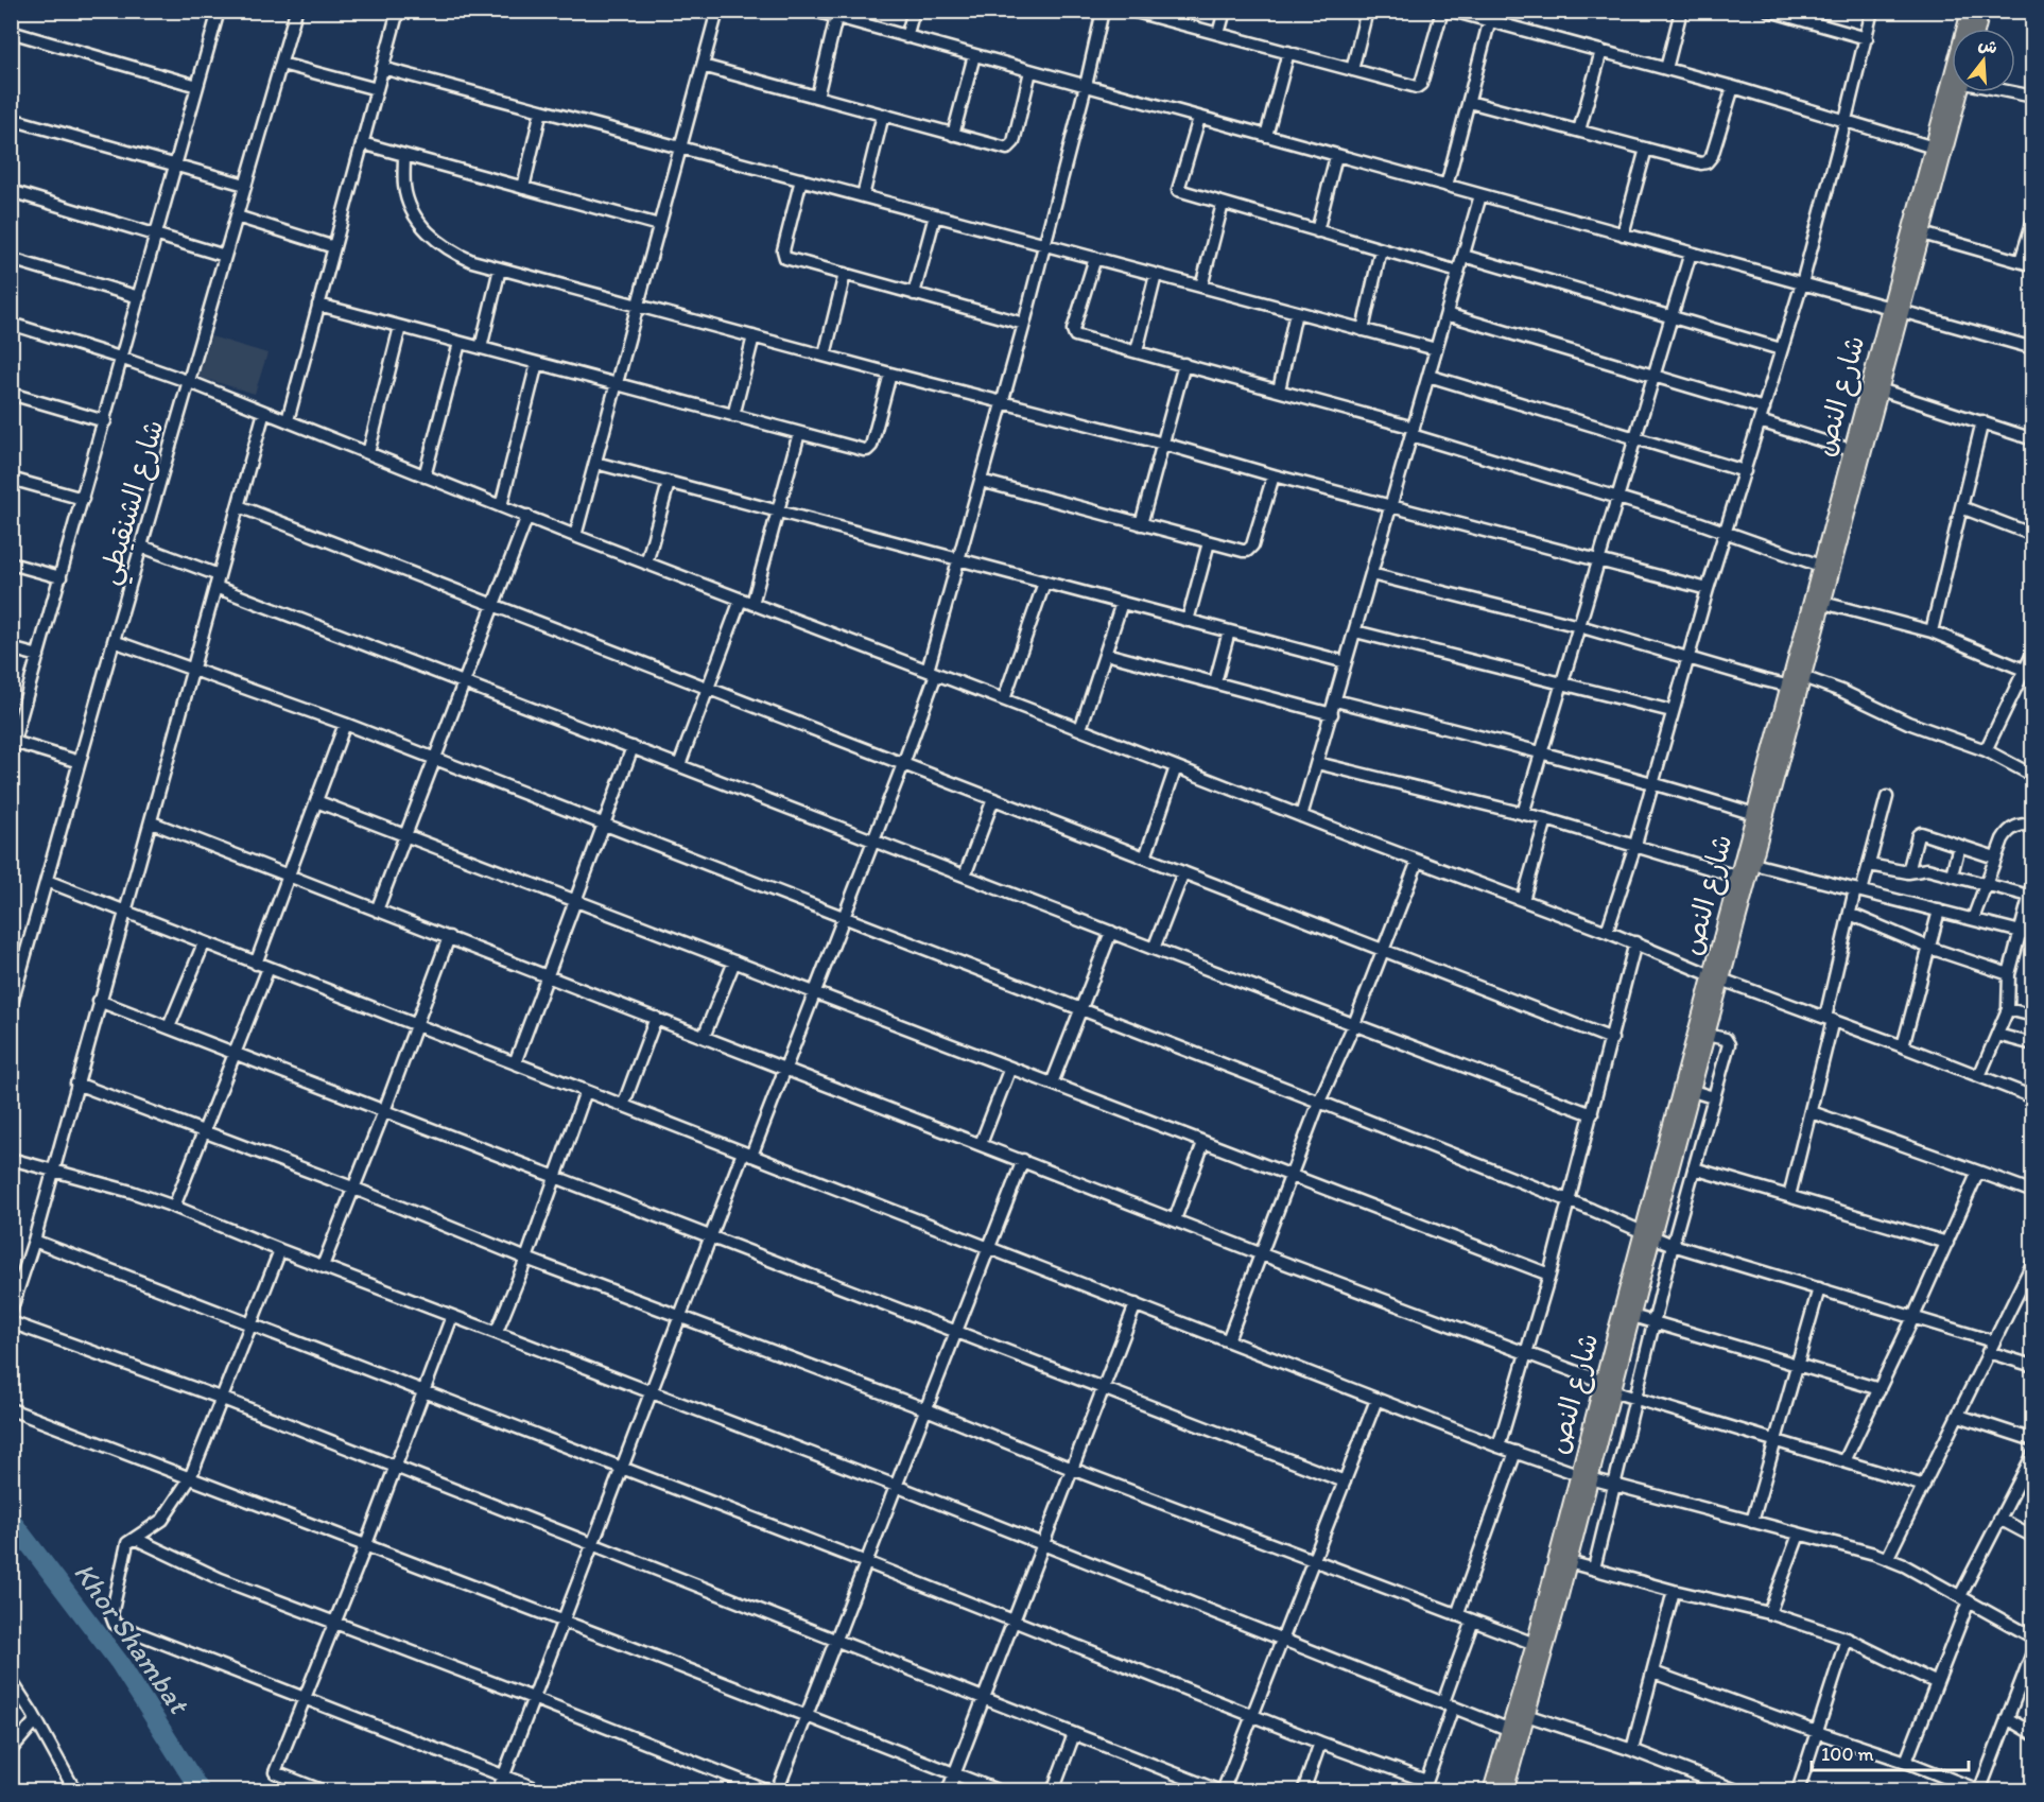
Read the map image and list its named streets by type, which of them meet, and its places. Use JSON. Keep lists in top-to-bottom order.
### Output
{
  "streets": {
    "main road": ["شارع النص"],
    "street": ["شارع الشنقيطي"]
  },
  "water": ["Khor Shambat"],
  "scale_bar": "100 m",
  "north": "top"
}
